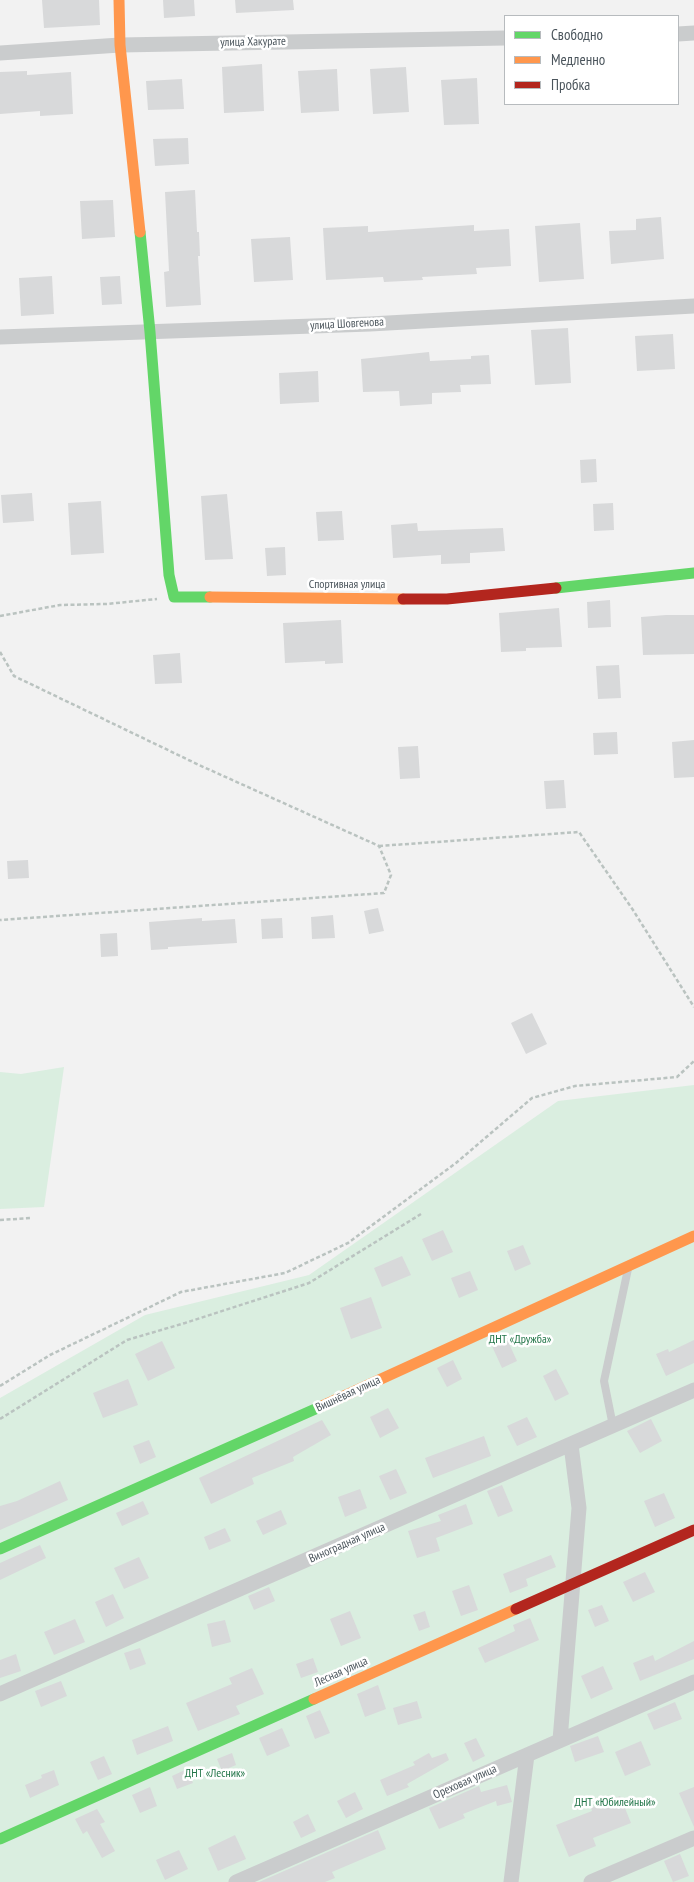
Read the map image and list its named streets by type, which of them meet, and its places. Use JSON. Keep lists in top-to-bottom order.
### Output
{
  "streets": {
    "street": [
      "улица Хакурате",
      "улица Шовгенова",
      "Спортивная улица",
      "Вишнёвая улица",
      "Виноградная улица",
      "Лесная улица",
      "Ореховая улица"
    ]
  },
  "parks": ["ДНТ «Дружба»", "ДНТ «Лесник»", "ДНТ «Юбилейный»"],
  "legend": ["Свободно", "Медленно", "Пробка"]
}
